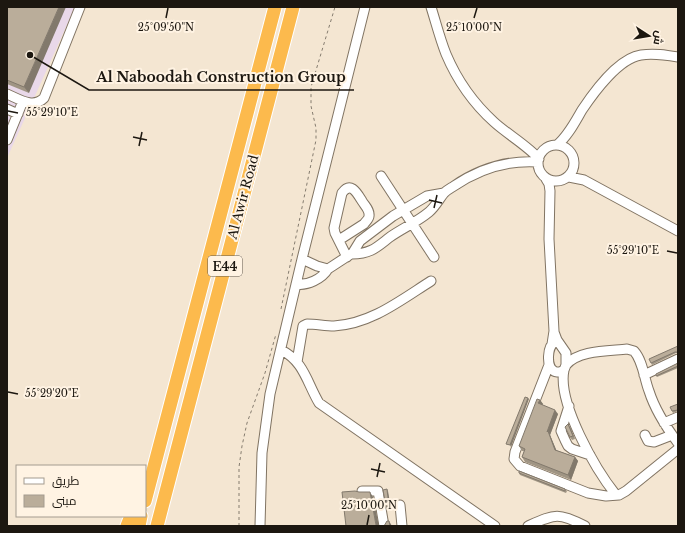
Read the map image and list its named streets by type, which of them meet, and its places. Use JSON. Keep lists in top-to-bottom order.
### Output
{
  "streets": {
    "highway": ["Al Awir Road", "E44"]
  },
  "places": ["Al Naboodah Construction Group"],
  "legend": ["طريق", "مبنى"],
  "north": "right",
  "coordinates": [
    "25°09'50\"N",
    "25°10'00\"N",
    "55°29'10\"E",
    "55°29'20\"E"
  ]
}
